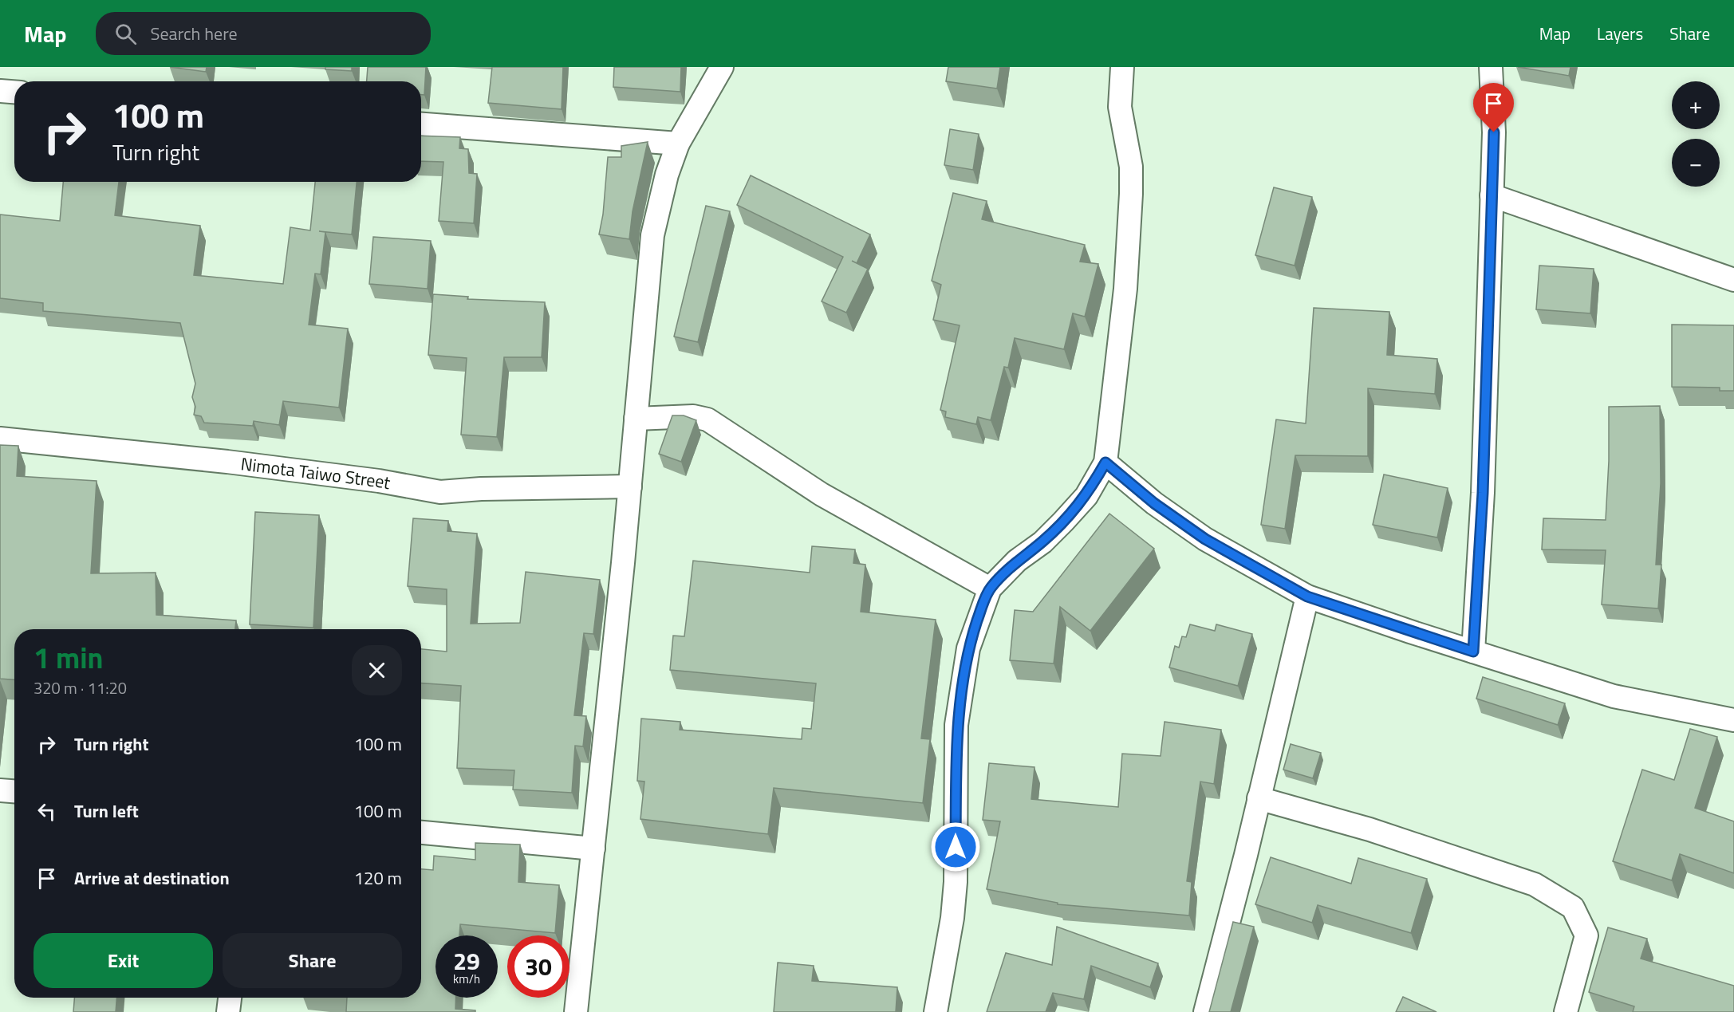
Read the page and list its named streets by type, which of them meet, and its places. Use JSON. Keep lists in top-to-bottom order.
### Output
{
  "streets": {
    "street": ["Nimota Taiwo Street"]
  },
  "page": {
    "header": "Map",
    "search": "Search here",
    "nav": ["Map", "Layers", "Share"],
    "map_buttons": ["+", "−"],
    "turn": ["100 m", "Turn right"],
    "heading": ["1 min", "320 m · 11:20"],
    "list": [
      {
        "name": "Turn right",
        "value": "100 m"
      },
      {
        "name": "Turn left",
        "value": "100 m"
      },
      {
        "name": "Arrive at destination",
        "value": "120 m"
      }
    ],
    "buttons": ["Exit", "Share"],
    "speed": "29 km/h",
    "limit": "30"
  }
}
